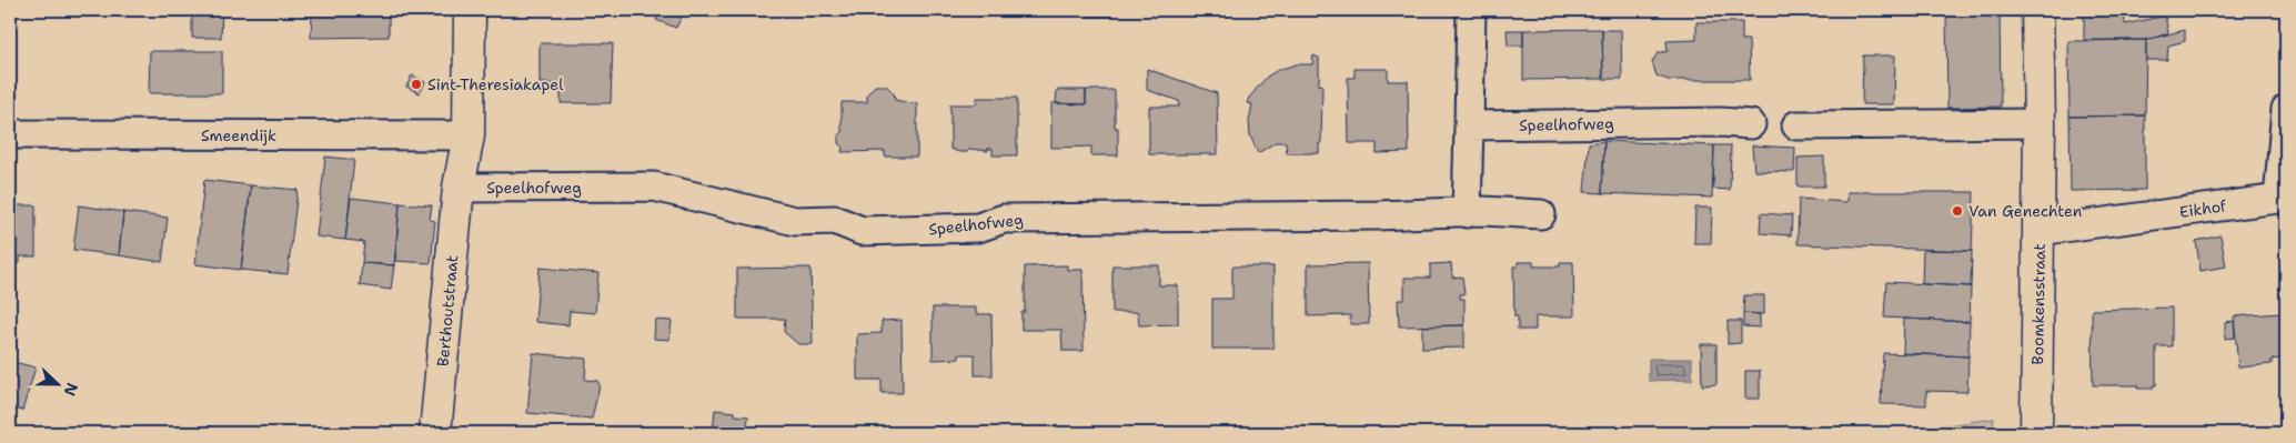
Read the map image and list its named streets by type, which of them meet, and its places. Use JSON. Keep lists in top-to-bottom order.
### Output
{
  "streets": {
    "street": [
      "Speelhofweg",
      "Smeendijk",
      "Eikhof",
      "Boomkensstraat",
      "Berthoutstraat"
    ]
  },
  "crossings": [
    ["Speelhofweg", "Berthoutstraat"],
    ["Smeendijk", "Berthoutstraat"],
    ["Eikhof", "Boomkensstraat"]
  ],
  "places": ["Sint-Theresiakapel", "Van Genechten"],
  "north": "right"
}
